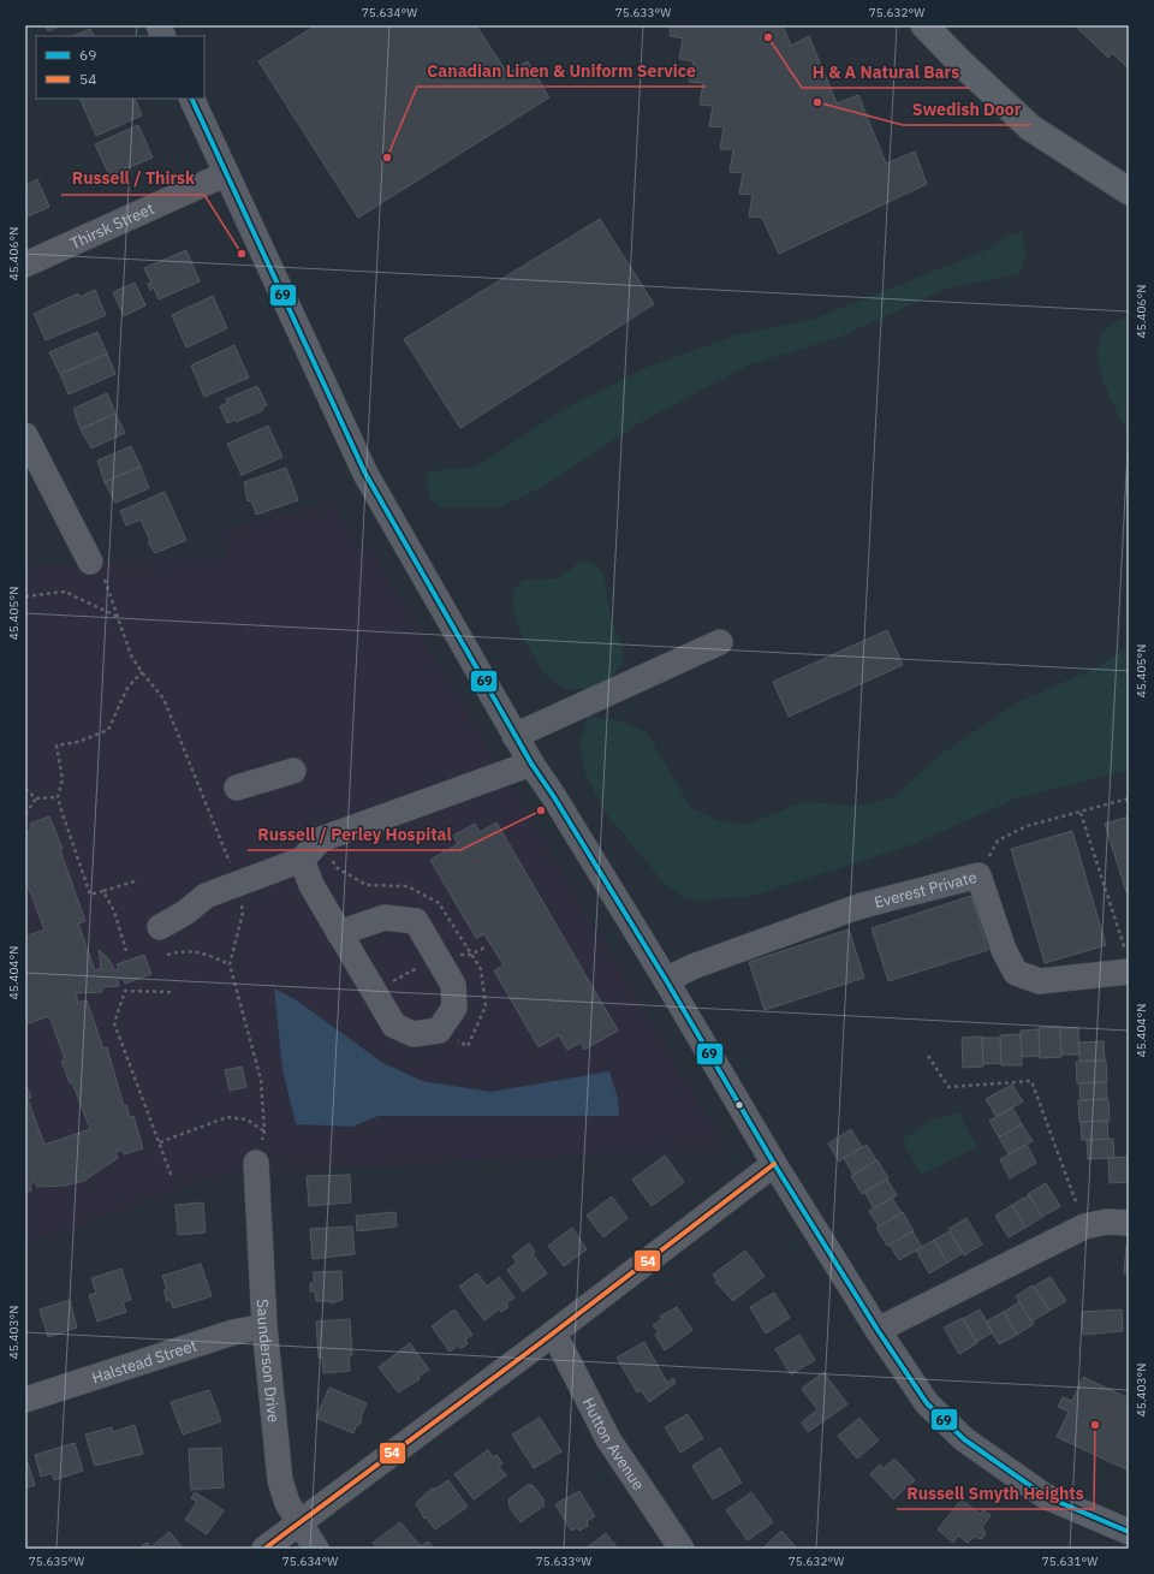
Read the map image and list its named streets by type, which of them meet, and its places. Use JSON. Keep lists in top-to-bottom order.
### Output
{
  "streets": {
    "street": [
      "Thirsk Street",
      "Everest Private",
      "Halstead Street",
      "Saunderson Drive",
      "Hutton Avenue"
    ]
  },
  "crossings": [
    ["Halstead Street", "Saunderson Drive"]
  ],
  "places": [
    "H & A Natural Bars",
    "Swedish Door",
    "Canadian Linen & Uniform Service",
    "Russell / Thirsk",
    "Russell / Perley Hospital",
    "Russell Smyth Heights"
  ],
  "lines": ["transit line 69", "transit line 54"],
  "legend": ["69", "54"],
  "coordinates": [
    "75.634°W",
    "75.633°W",
    "75.632°W",
    "45.406°N",
    "45.405°N",
    "45.404°N",
    "45.403°N",
    "75.635°W",
    "75.631°W"
  ]
}
